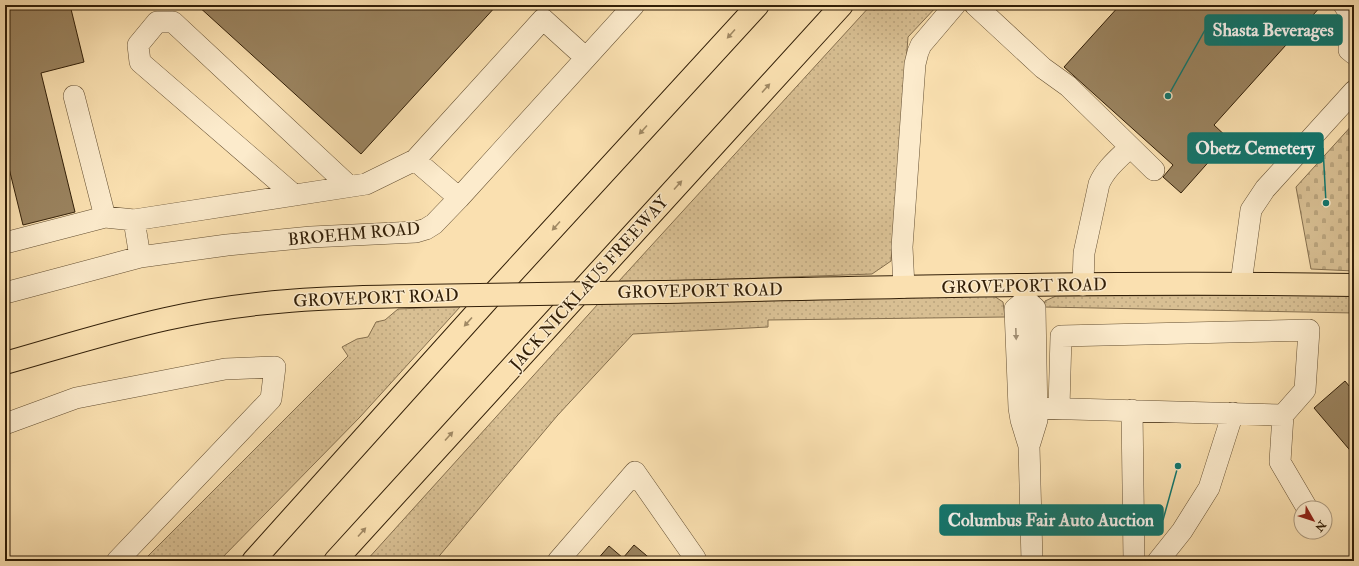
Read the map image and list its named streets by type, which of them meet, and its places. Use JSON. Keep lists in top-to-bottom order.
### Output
{
  "streets": {
    "main road": ["JACK NICKLAUS FREEWAY", "GROVEPORT ROAD"],
    "street": ["BROEHM ROAD"]
  },
  "places": ["Shasta Beverages", "Obetz Cemetery", "Columbus Fair Auto Auction"],
  "north": "bottom right"
}
